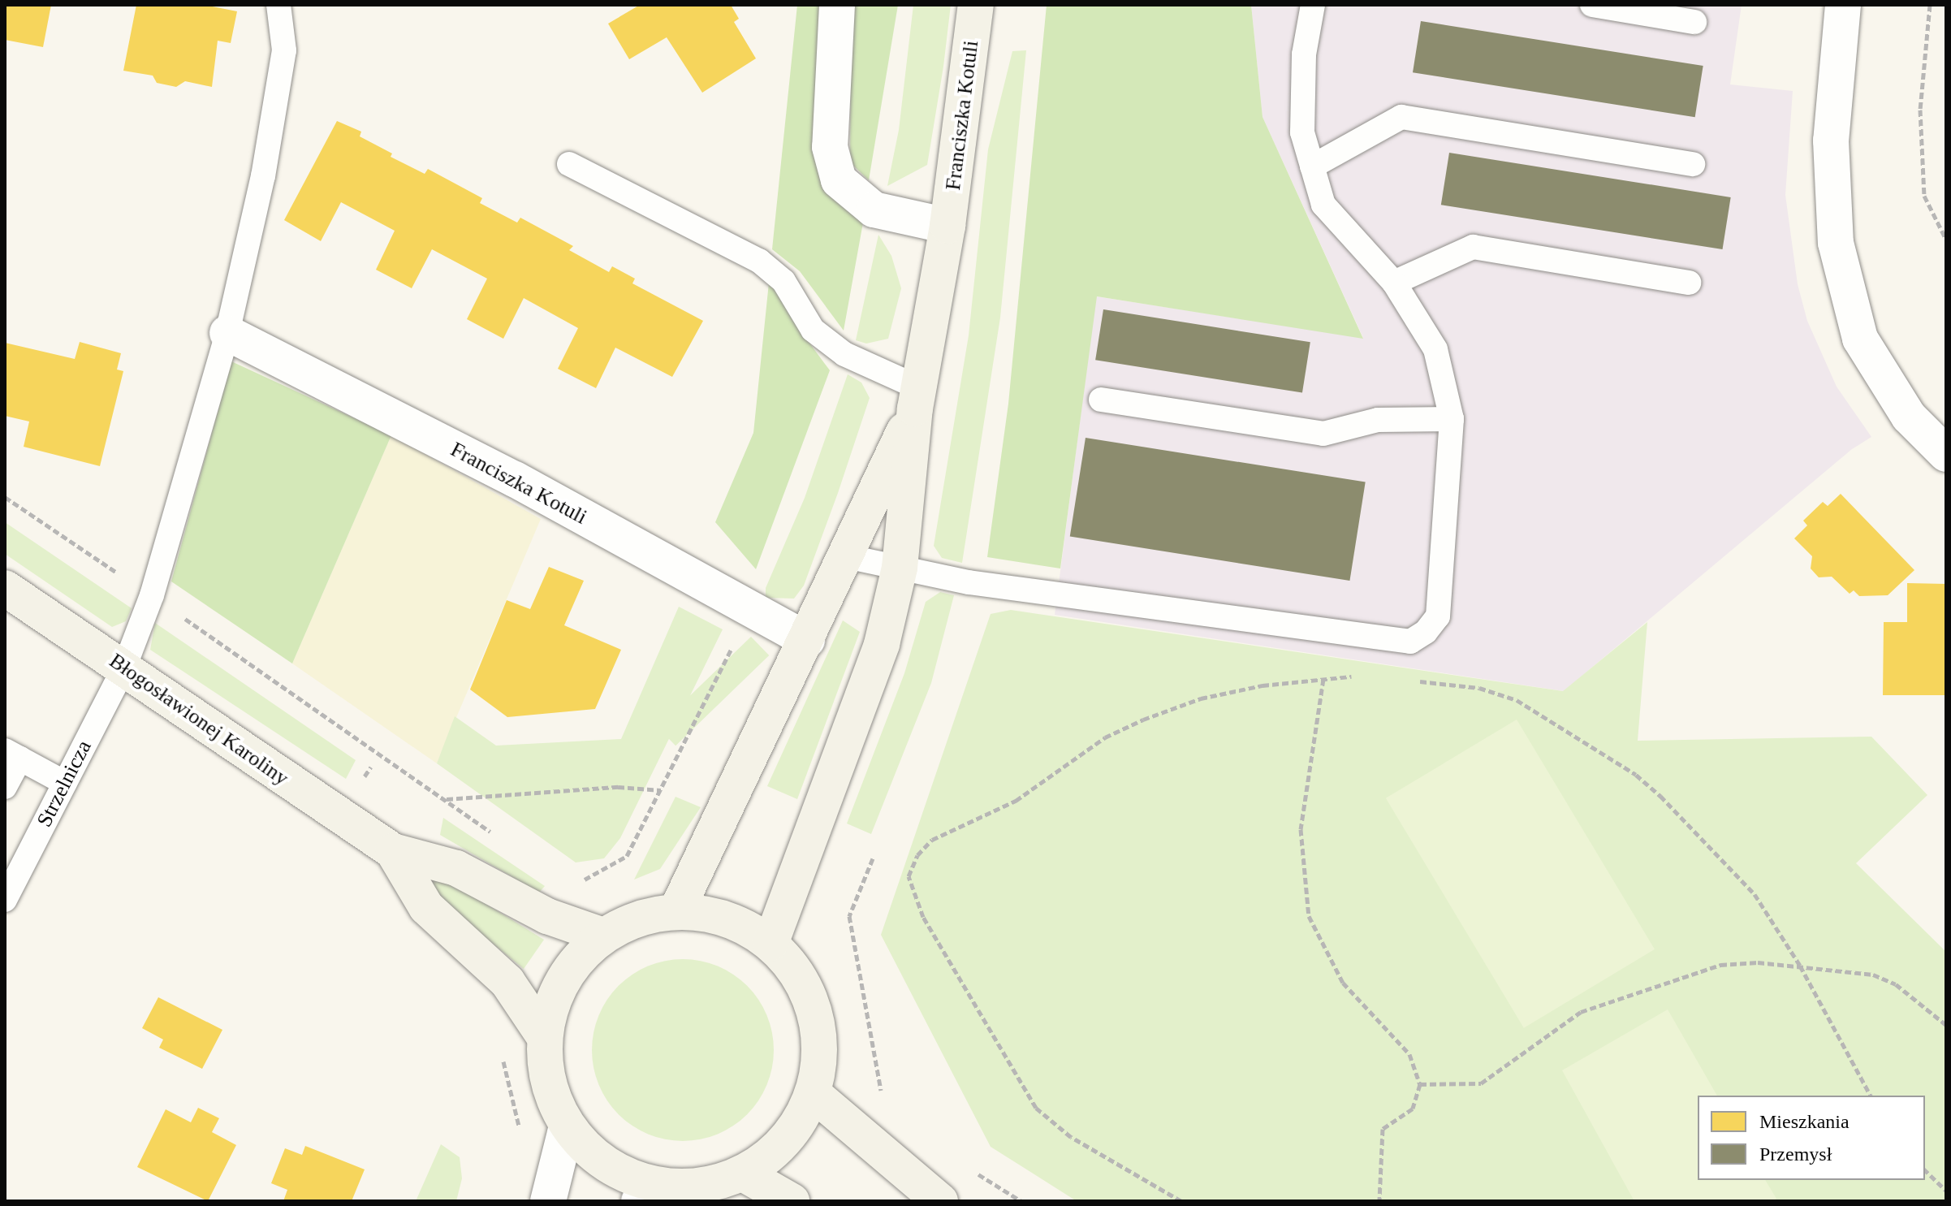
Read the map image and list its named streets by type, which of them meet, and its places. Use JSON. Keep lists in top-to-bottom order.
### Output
{
  "streets": {
    "street": ["Franciszka Kotuli", "Błogosławionej Karoliny"],
    "lane": ["Strzelnicza"]
  },
  "crossings": [
    ["Franciszka Kotuli", "Strzelnicza"],
    ["Błogosławionej Karoliny", "Strzelnicza"]
  ],
  "legend": ["Mieszkania", "Przemysł"]
}
